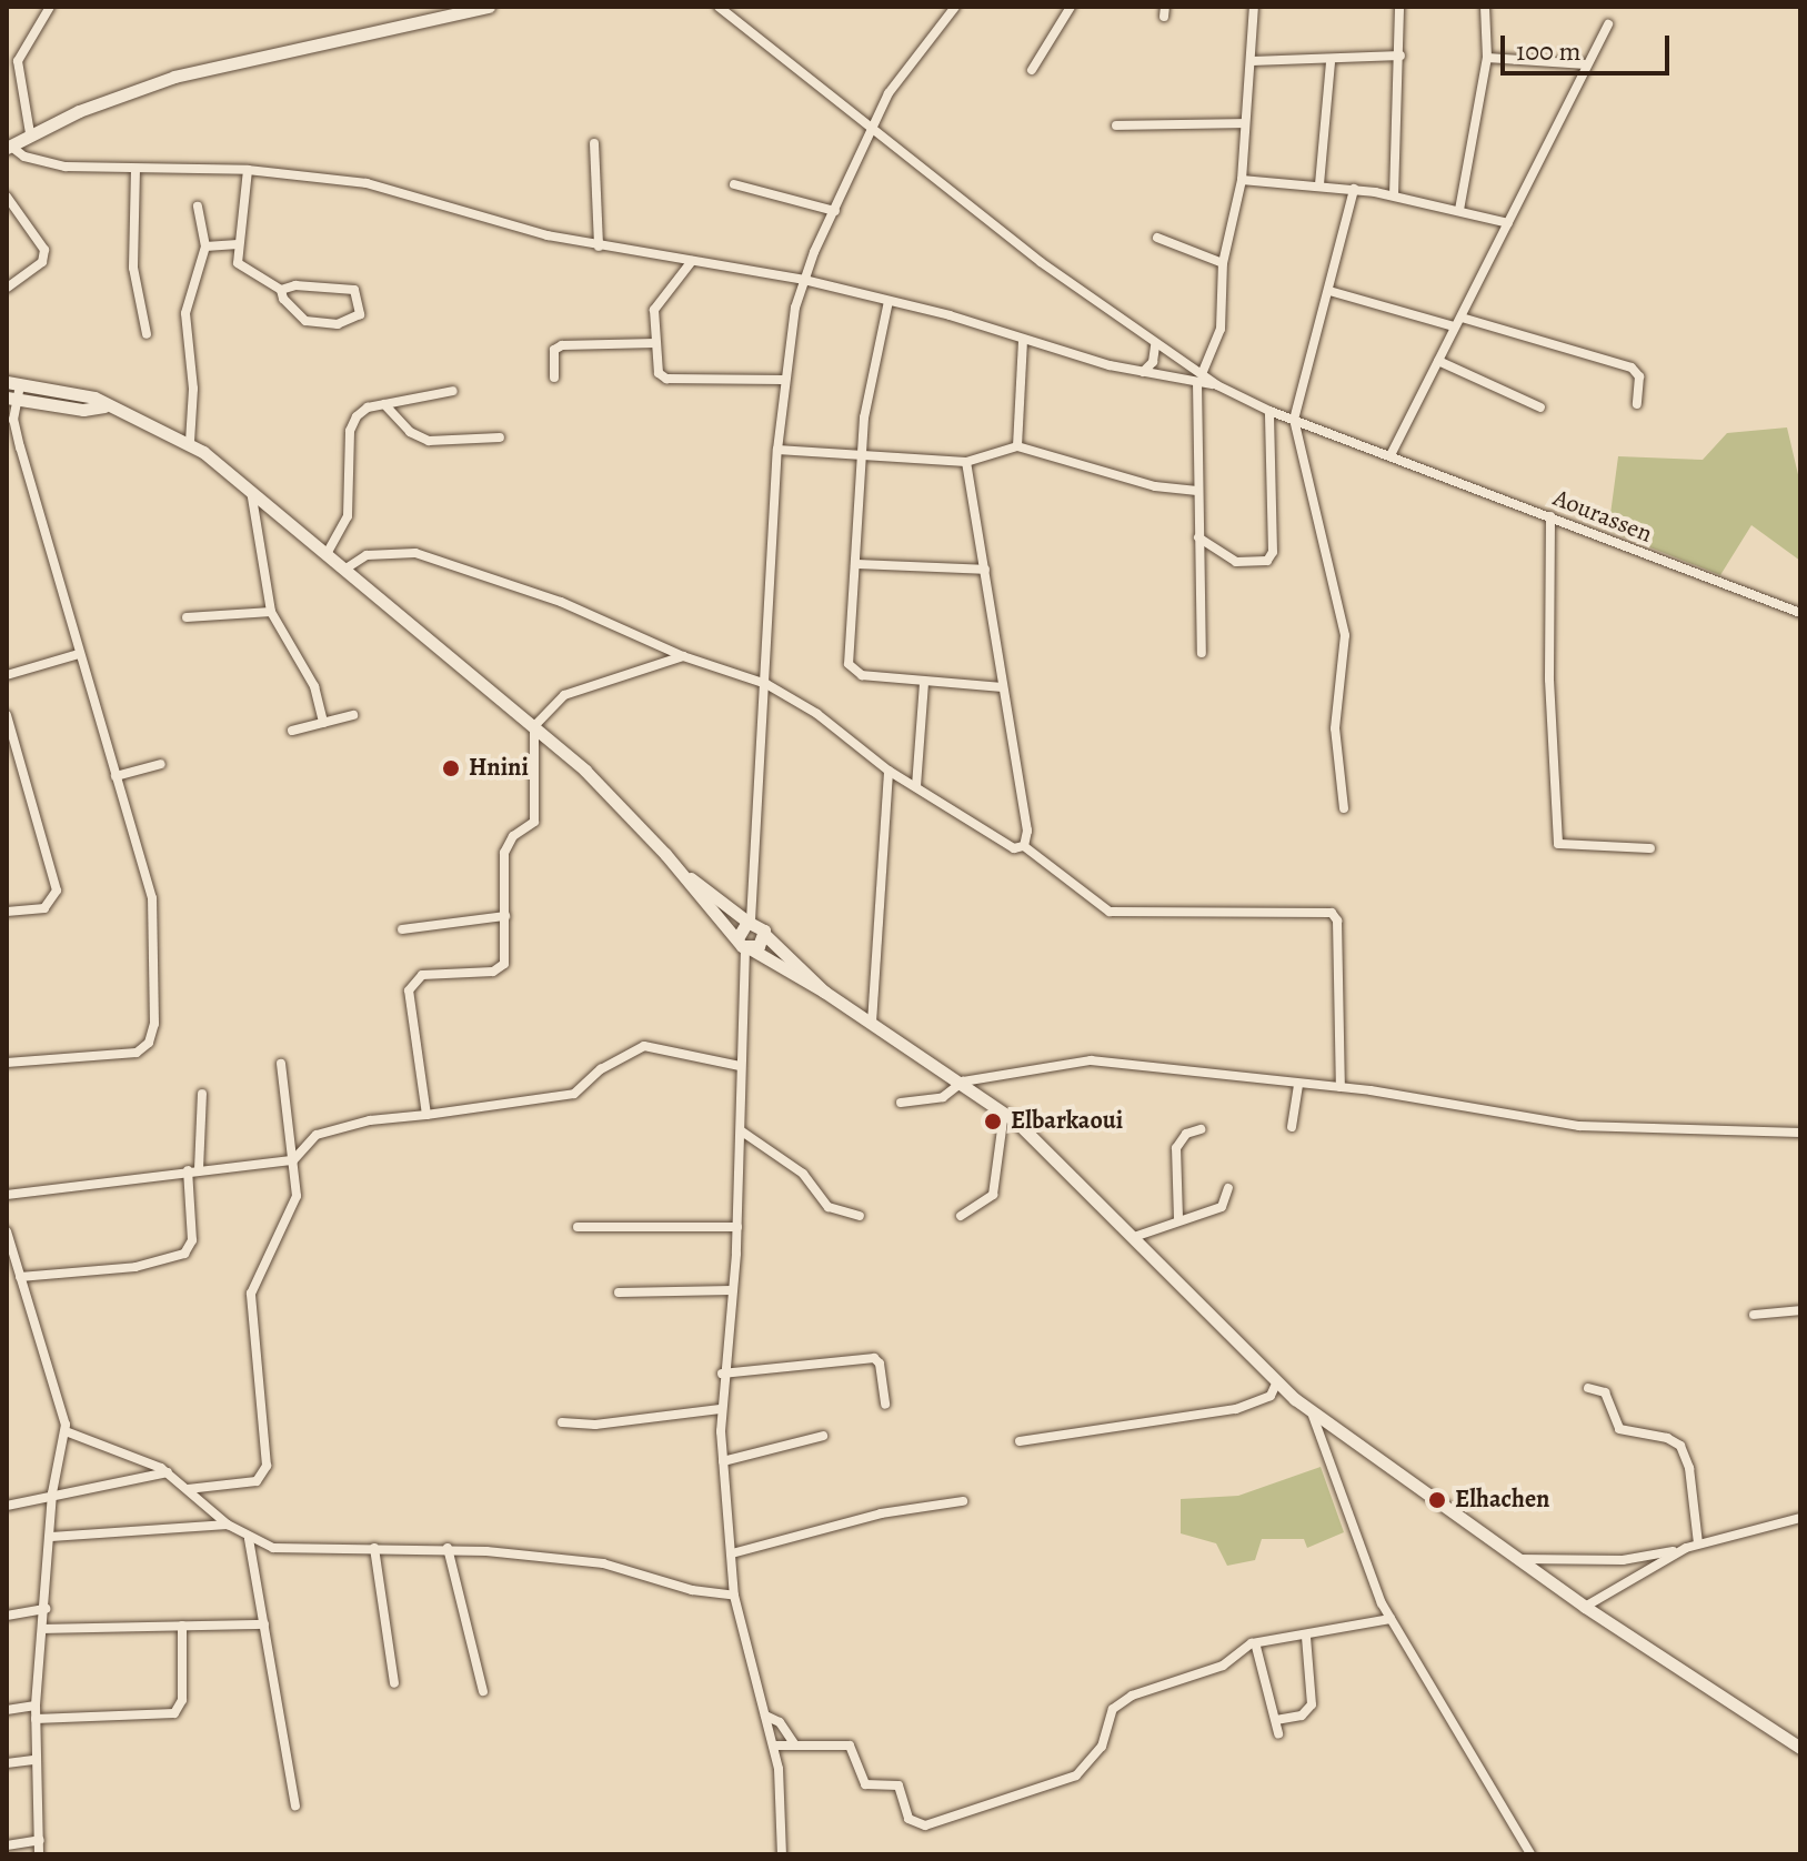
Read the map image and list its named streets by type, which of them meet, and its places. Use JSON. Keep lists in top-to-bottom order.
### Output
{
  "streets": {
    "street": ["Aourassen"]
  },
  "places": ["Hnini", "Elbarkaoui", "Elhachen"],
  "scale_bar": "100 m"
}
